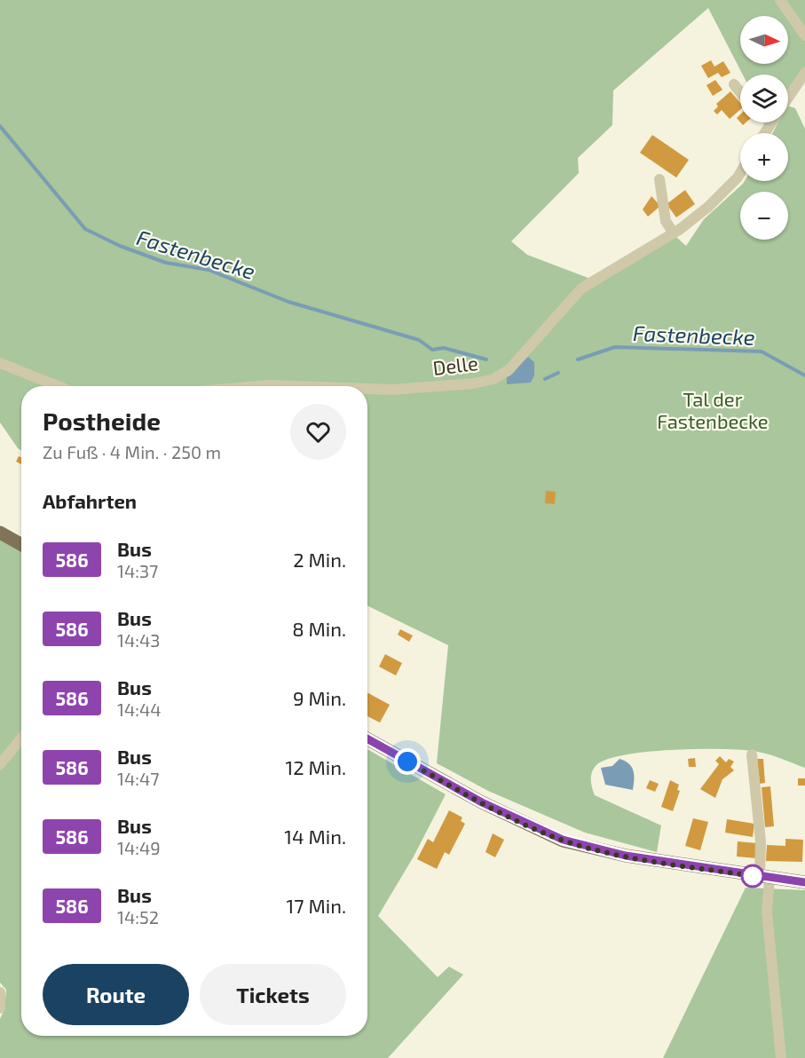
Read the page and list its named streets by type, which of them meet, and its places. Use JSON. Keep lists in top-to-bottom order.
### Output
{
  "streets": {
    "street": ["Delle"]
  },
  "water": ["Fastenbecke"],
  "parks": ["Tal der Fastenbecke"],
  "lines": ["bus line 586"],
  "north": "right",
  "page": {
    "map_buttons": ["+", "−"],
    "heading": [
      ["Postheide", "Zu Fuß · 4 Min. · 250 m"],
      "Abfahrten"
    ],
    "list": [
      {
        "mark": "586",
        "name": "Bus",
        "note": "14:37",
        "value": "2 Min."
      },
      {
        "mark": "586",
        "name": "Bus",
        "note": "14:43",
        "value": "8 Min."
      },
      {
        "mark": "586",
        "name": "Bus",
        "note": "14:44",
        "value": "9 Min."
      },
      {
        "mark": "586",
        "name": "Bus",
        "note": "14:47",
        "value": "12 Min."
      },
      {
        "mark": "586",
        "name": "Bus",
        "note": "14:49",
        "value": "14 Min."
      },
      {
        "mark": "586",
        "name": "Bus",
        "note": "14:52",
        "value": "17 Min."
      }
    ],
    "buttons": ["Route", "Tickets"]
  }
}
